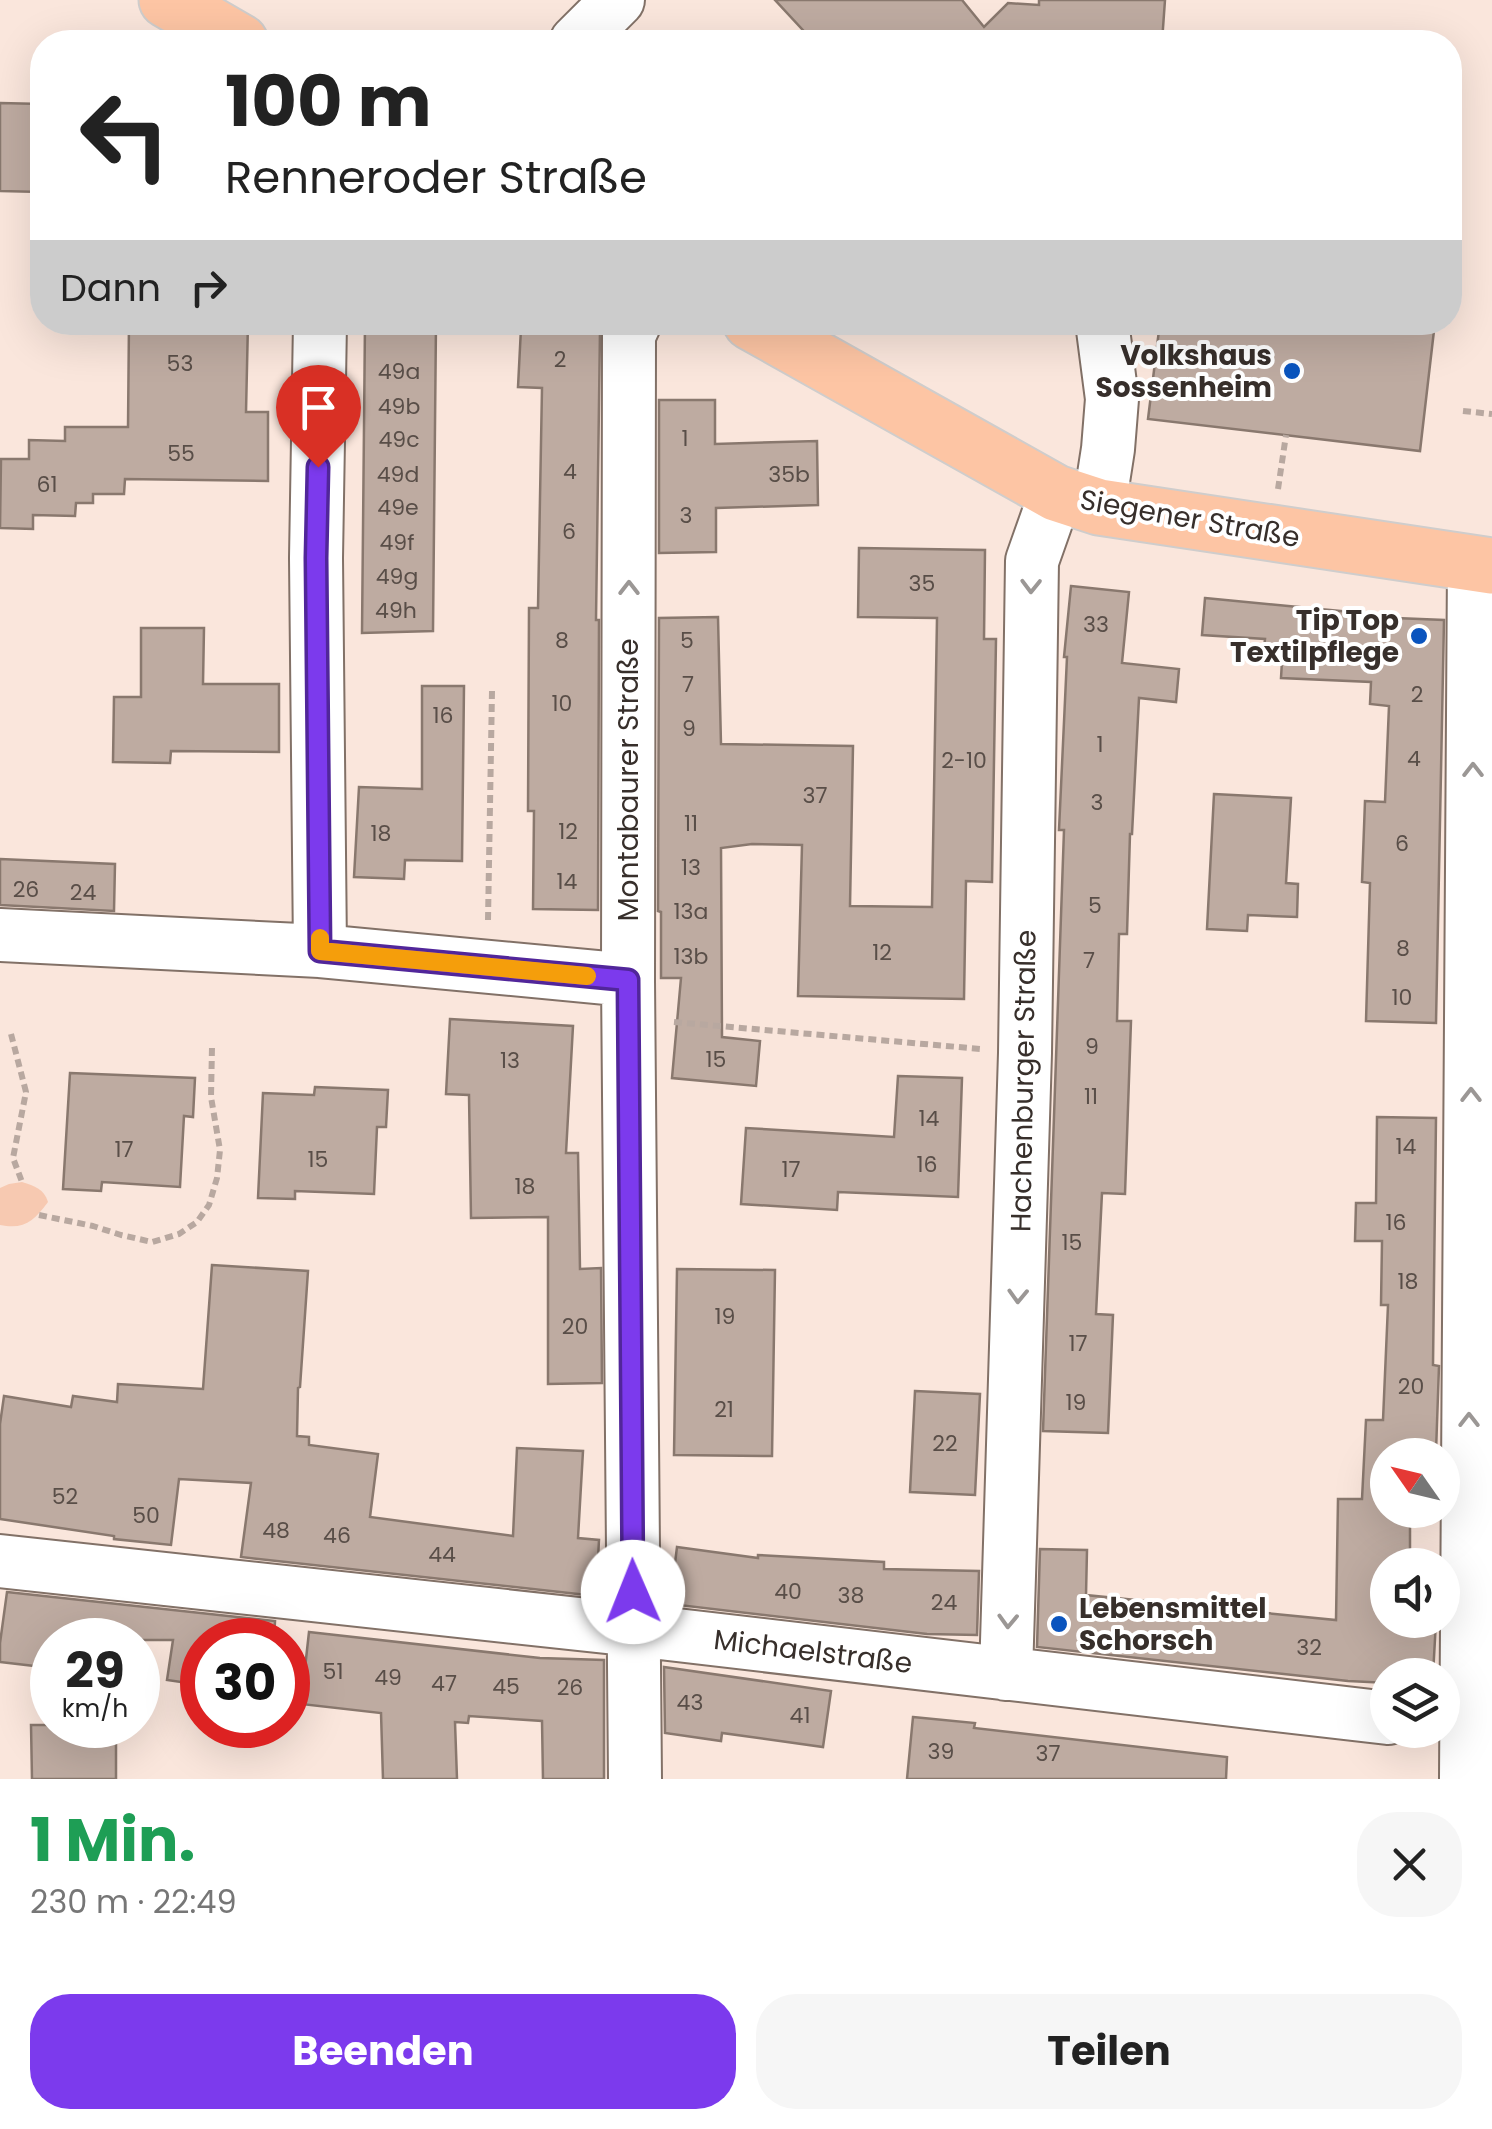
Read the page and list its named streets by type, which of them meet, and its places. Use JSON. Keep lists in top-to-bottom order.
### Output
{
  "streets": {
    "main road": ["Siegener Straße"],
    "street": ["Montabaurer Straße", "Hachenburger Straße", "Michaelstraße"]
  },
  "crossings": [
    ["Siegener Straße", "Hachenburger Straße"],
    ["Montabaurer Straße", "Michaelstraße"],
    ["Hachenburger Straße", "Michaelstraße"]
  ],
  "places": ["Volkshaus Sossenheim", "Tip Top Textilpflege", "Lebensmittel Schorsch"],
  "house_numbers": [
    "2",
    "53",
    "49a",
    "49b",
    "1",
    "49c",
    "55",
    "4",
    "49d",
    "35b",
    "61",
    "49e",
    "3",
    "6",
    "49f",
    "49g",
    "35",
    "49h",
    "33",
    "8",
    "5",
    "7",
    "2",
    "10",
    "16",
    "9",
    "1",
    "4",
    "2-10",
    "37",
    "3",
    "11",
    "12",
    "18",
    "6",
    "13",
    "14",
    "26",
    "24",
    "5",
    "13a",
    "8",
    "12",
    "13b",
    "7",
    "10",
    "9",
    "15",
    "13",
    "11",
    "14",
    "14",
    "17",
    "15",
    "16",
    "17",
    "18",
    "16",
    "15",
    "18",
    "19",
    "20",
    "17",
    "20",
    "19",
    "21",
    "22",
    "52",
    "50",
    "48",
    "46",
    "44",
    "40",
    "38",
    "24",
    "32",
    "51",
    "49",
    "47",
    "45",
    "26",
    "43",
    "41",
    "39",
    "37"
  ],
  "north": "top left",
  "page": {
    "turn": ["100 m", "Renneroder Straße"],
    "then": "Dann",
    "speed": "29 km/h",
    "limit": "30",
    "heading": ["1 Min.", "230 m · 22:49"],
    "buttons": ["Beenden", "Teilen"]
  }
}
